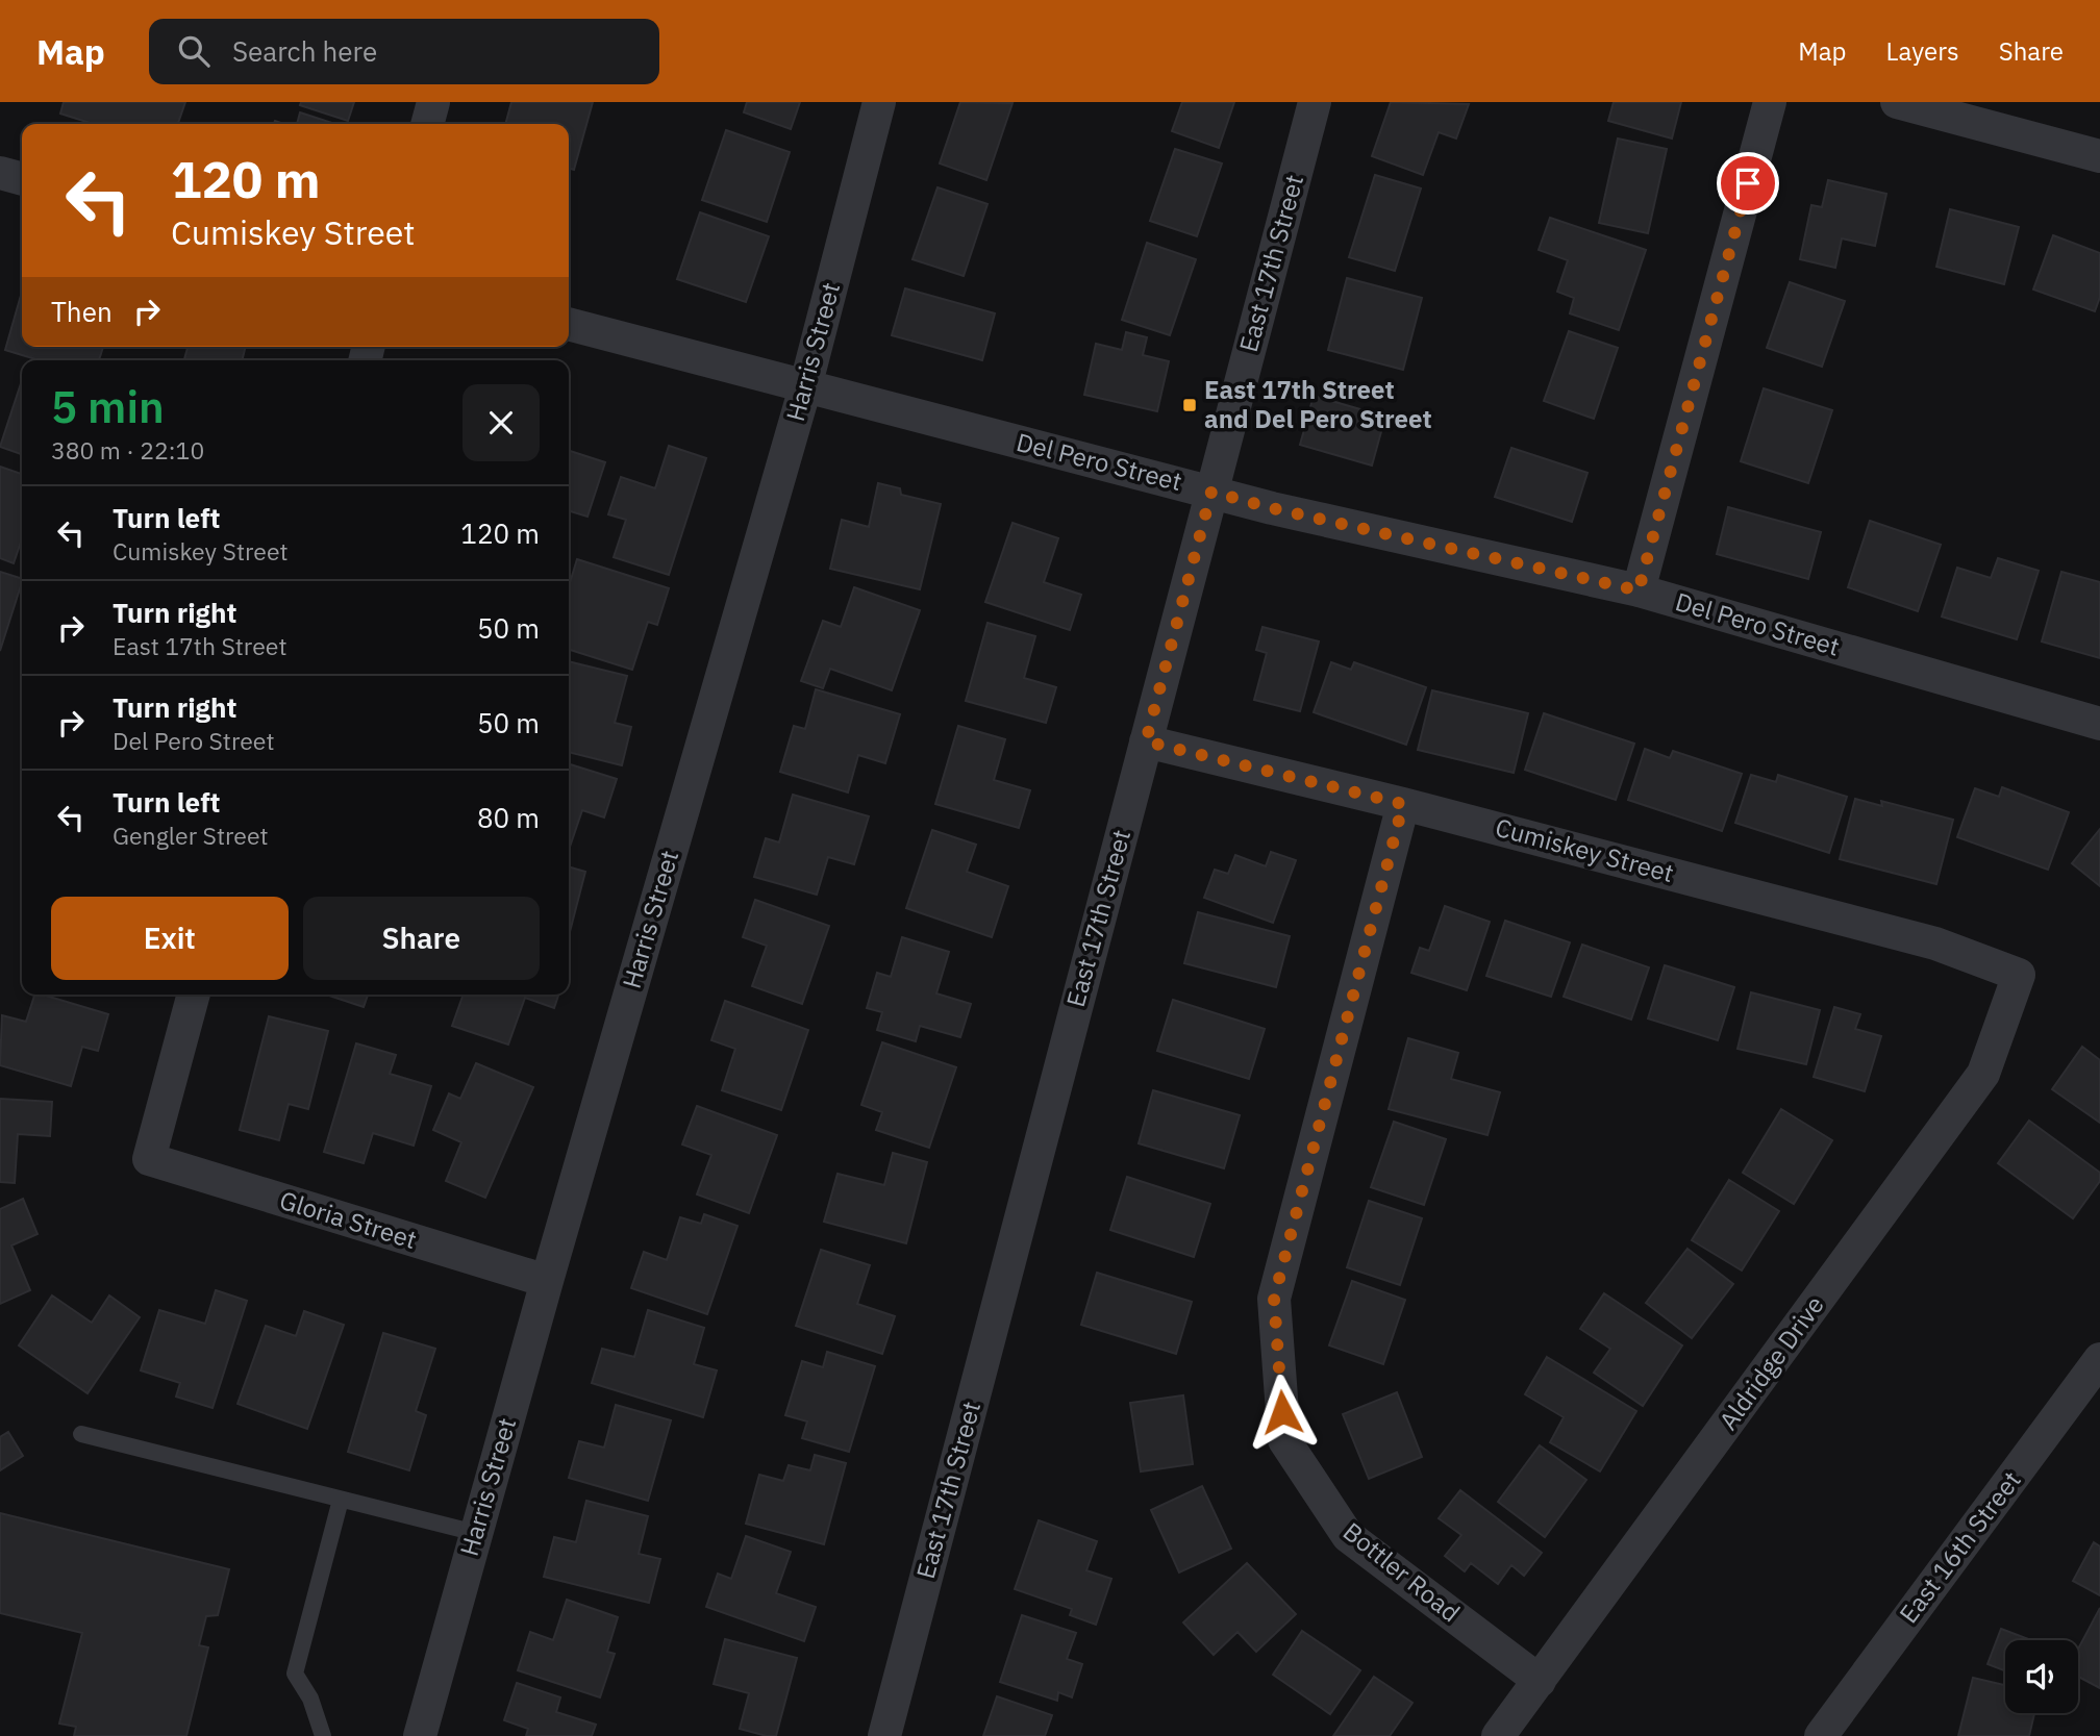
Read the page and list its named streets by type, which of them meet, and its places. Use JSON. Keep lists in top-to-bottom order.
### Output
{
  "streets": {
    "street": [
      "East 17th Street",
      "Harris Street",
      "Del Pero Street",
      "Cumiskey Street",
      "Gloria Street",
      "Aldridge Drive",
      "East 16th Street",
      "Bottler Road"
    ]
  },
  "crossings": [
    ["East 17th Street", "Del Pero Street"],
    ["East 17th Street", "Cumiskey Street"],
    ["Harris Street", "Del Pero Street"],
    ["Harris Street", "Gloria Street"],
    ["Cumiskey Street", "Aldridge Drive"],
    ["Cumiskey Street", "Bottler Road"],
    ["Aldridge Drive", "Bottler Road"]
  ],
  "places": {
    "transit": ["East 17th Street and Del Pero Street"]
  },
  "page": {
    "header": "Map",
    "search": "Search here",
    "nav": ["Map", "Layers", "Share"],
    "turn": ["120 m", "Cumiskey Street"],
    "then": "Then",
    "heading": ["5 min", "380 m · 22:10"],
    "list": [
      {
        "name": "Turn left",
        "note": "Cumiskey Street",
        "value": "120 m"
      },
      {
        "name": "Turn right",
        "note": "East 17th Street",
        "value": "50 m"
      },
      {
        "name": "Turn right",
        "note": "Del Pero Street",
        "value": "50 m"
      },
      {
        "name": "Turn left",
        "note": "Gengler Street",
        "value": "80 m"
      }
    ],
    "buttons": ["Exit", "Share"]
  }
}
